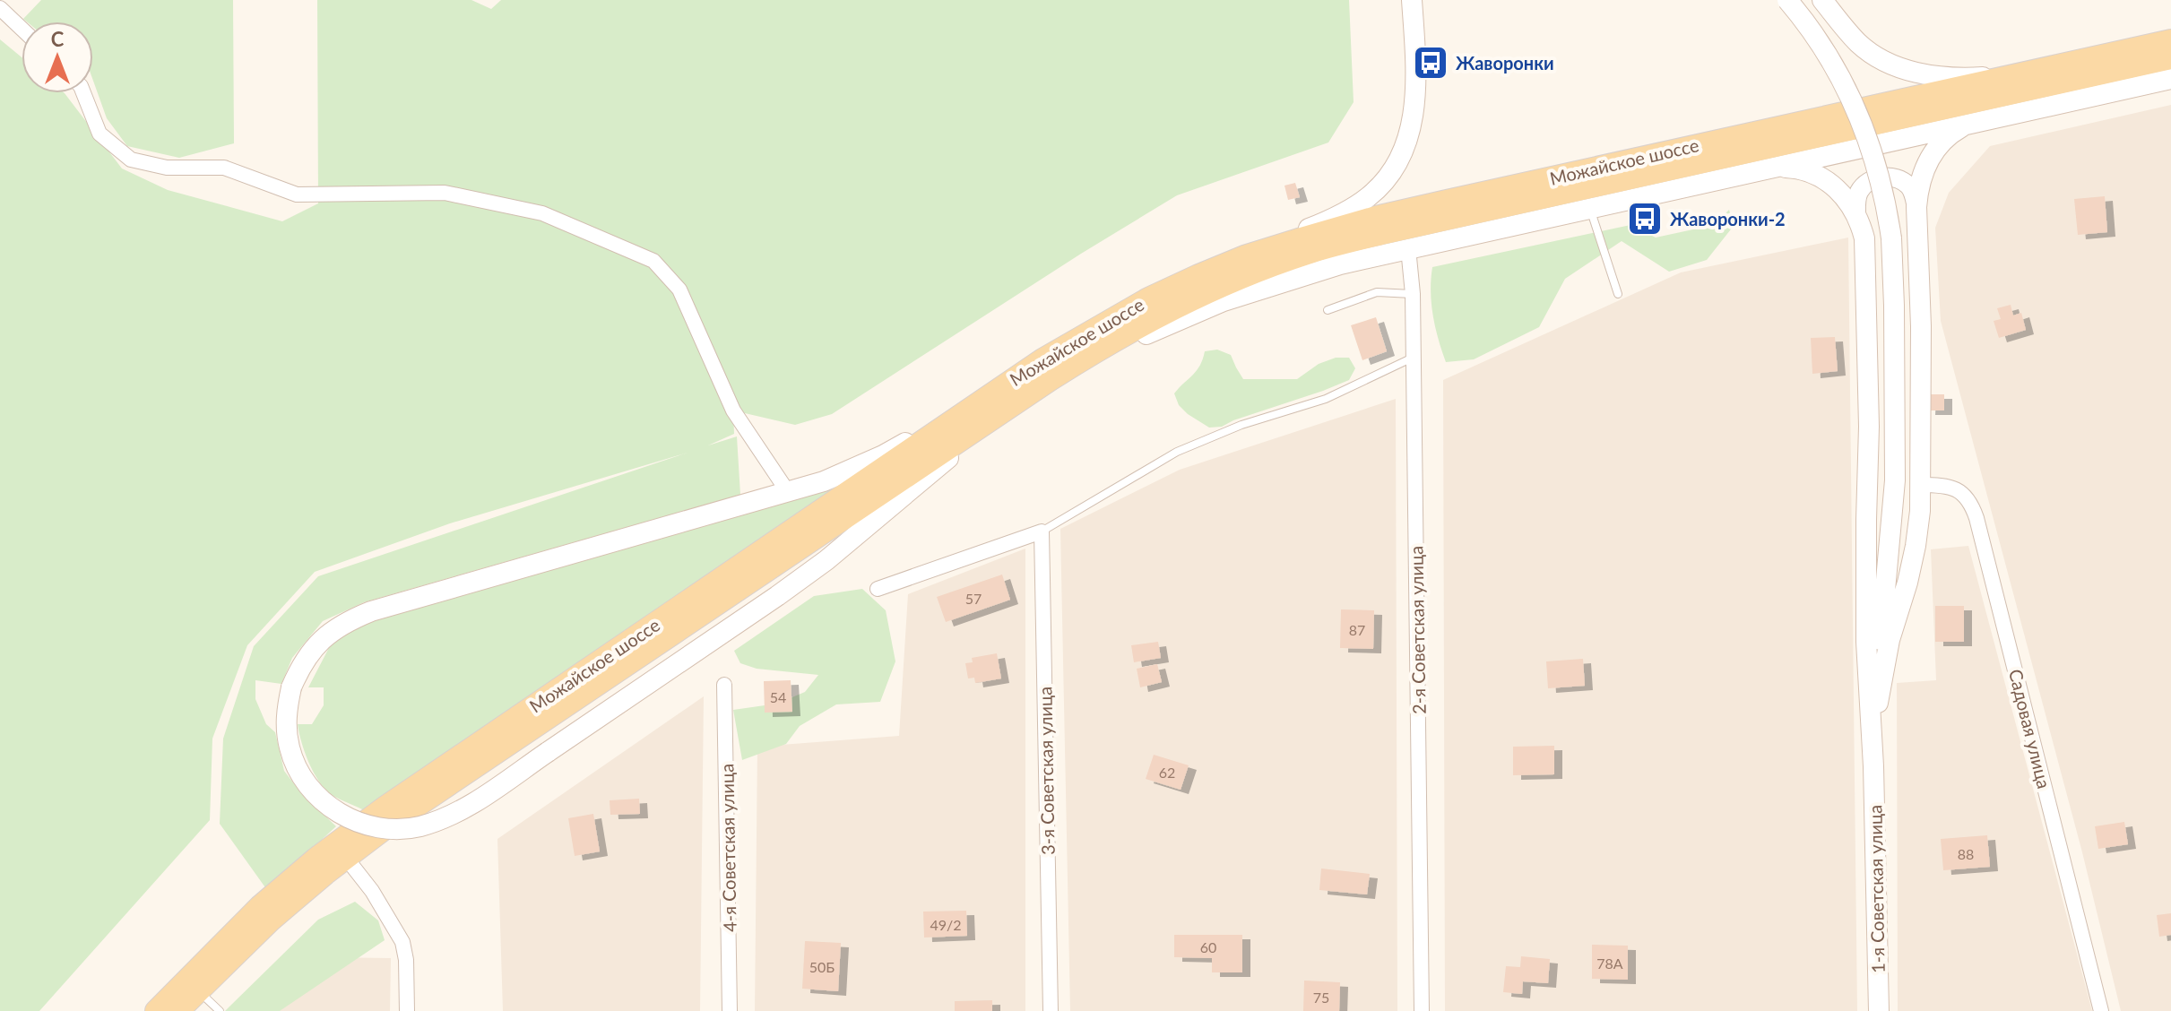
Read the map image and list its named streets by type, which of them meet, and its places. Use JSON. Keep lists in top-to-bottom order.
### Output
{
  "streets": {
    "main road": ["Можайское шоссе", "1-я Советская улица"],
    "street": [
      "2-я Советская улица",
      "Садовая улица",
      "3-я Советская улица",
      "4-я Советская улица"
    ]
  },
  "places": {
    "bus stop": ["Жаворонки", "Жаворонки-2"]
  },
  "house_numbers": [
    "57",
    "87",
    "54",
    "62",
    "88",
    "49/2",
    "60",
    "78А",
    "50Б",
    "75"
  ],
  "north": "top"
}
